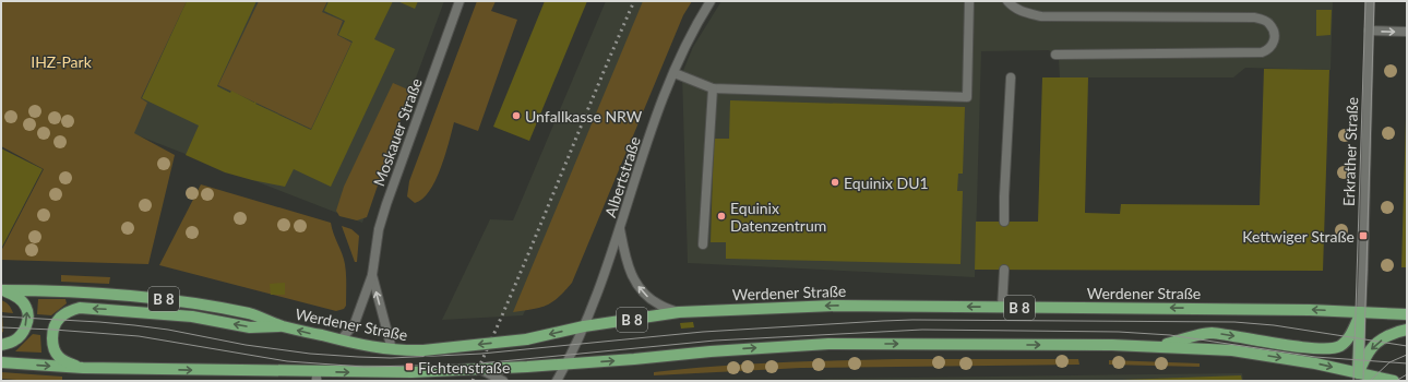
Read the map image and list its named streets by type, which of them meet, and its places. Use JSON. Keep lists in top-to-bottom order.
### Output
{
  "streets": {
    "main road": ["Erkrather Straße", "Werdener Straße", "B 8"],
    "street": ["Moskauer Straße", "Albertstraße"]
  },
  "crossings": [
    ["Moskauer Straße", "Werdener Straße"],
    ["Erkrather Straße", "Werdener Straße"],
    ["Erkrather Straße", "B 8"],
    ["Albertstraße", "Werdener Straße"],
    ["Werdener Straße", "B 8"]
  ],
  "parks": ["IHZ-Park"],
  "places": {
    "other": ["Unfallkasse NRW", "Equinix DU1", "Equinix Datenzentrum"],
    "transit": ["Kettwiger Straße", "Fichtenstraße"]
  }
}
